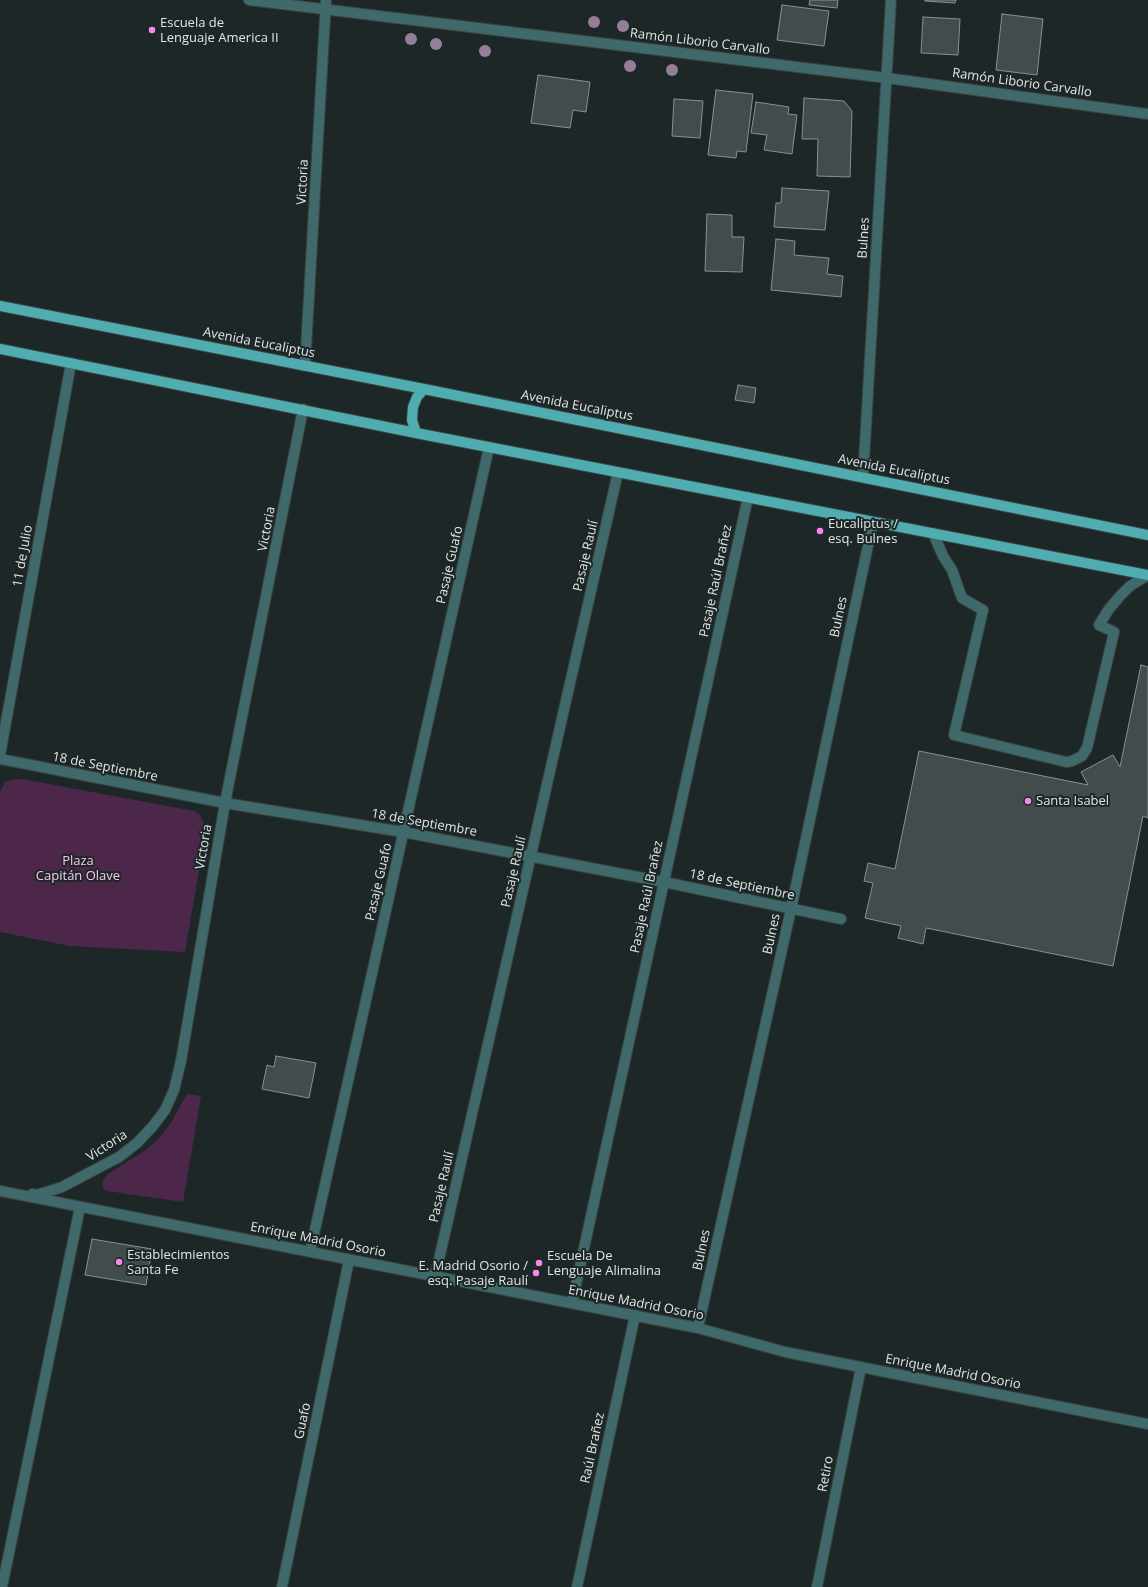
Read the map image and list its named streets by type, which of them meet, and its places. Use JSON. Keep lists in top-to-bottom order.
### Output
{
  "streets": {
    "main road": ["Avenida Eucaliptus"],
    "street": [
      "Ramón Liborio Carvallo",
      "Victoria",
      "Bulnes",
      "11 de Julio",
      "Pasaje Raulí",
      "Pasaje Guafo",
      "Pasaje Raúl Brañez",
      "18 de Septiembre",
      "Enrique Madrid Osorio",
      "Guafo",
      "Raúl Brañez",
      "Retiro"
    ]
  },
  "crossings": [
    ["Ramón Liborio Carvallo", "Victoria"],
    ["Ramón Liborio Carvallo", "Bulnes"],
    ["Victoria", "Avenida Eucaliptus"],
    ["Victoria", "18 de Septiembre"],
    ["Victoria", "Enrique Madrid Osorio"],
    ["Bulnes", "Avenida Eucaliptus"],
    ["Bulnes", "18 de Septiembre"],
    ["Bulnes", "Enrique Madrid Osorio"],
    ["Pasaje Raulí", "18 de Septiembre"],
    ["Pasaje Raulí", "Enrique Madrid Osorio"],
    ["Pasaje Guafo", "18 de Septiembre"],
    ["Pasaje Guafo", "Enrique Madrid Osorio"],
    ["Pasaje Raúl Brañez", "18 de Septiembre"],
    ["Pasaje Raúl Brañez", "Enrique Madrid Osorio"],
    ["Enrique Madrid Osorio", "Guafo"],
    ["Enrique Madrid Osorio", "Raúl Brañez"],
    ["Enrique Madrid Osorio", "Retiro"]
  ],
  "parks": ["Plaza Capitán Olave"],
  "places": [
    "Escuela de Lenguaje America II",
    "Eucaliptus / esq. Bulnes",
    "Santa Isabel",
    "Establecimientos Santa Fe",
    "Escuela De Lenguaje Alimalina",
    "E. Madrid Osorio / esq. Pasaje Raulí"
  ]
}
